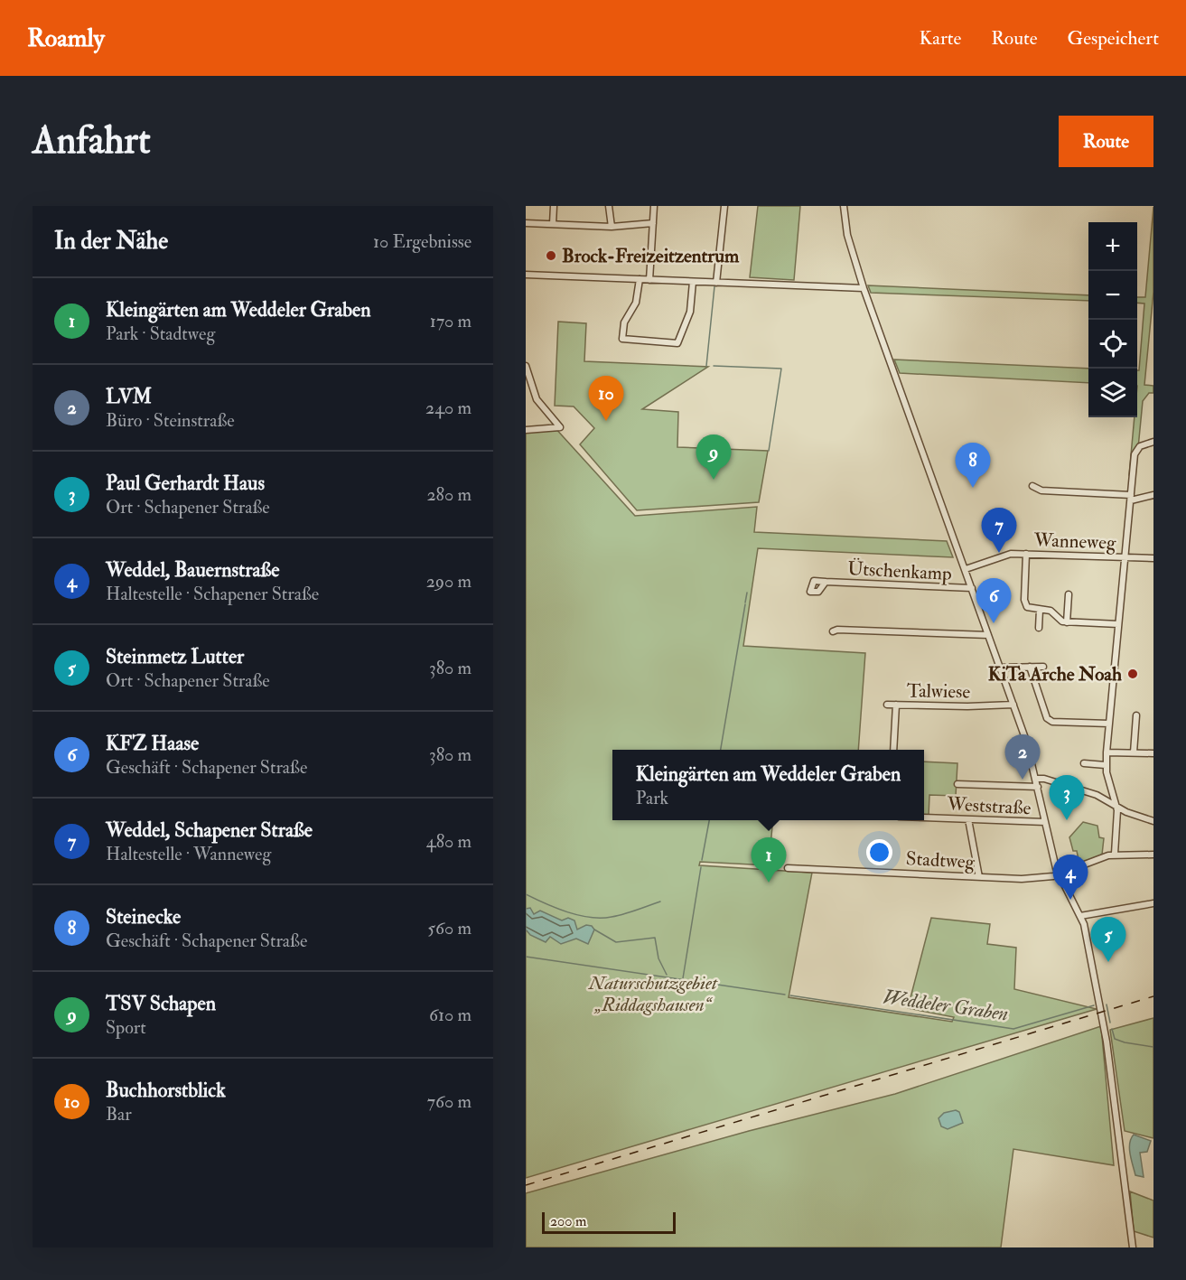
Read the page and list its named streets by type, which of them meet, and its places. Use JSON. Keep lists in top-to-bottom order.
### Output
{
  "streets": {
    "street": [
      "Wanneweg",
      "Ütschenkamp",
      "Talwiese",
      "Weststraße",
      "Stadtweg"
    ]
  },
  "water": ["Weddeler Graben"],
  "parks": ["Naturschutzgebiet „Riddagshausen“"],
  "places": ["Brock-Freizeitzentrum", "KiTa Arche Noah"],
  "scale_bar": "200 m",
  "page": {
    "header": "Roamly",
    "nav": ["Karte", "Route", "Gespeichert"],
    "buttons": "Route",
    "title": "Anfahrt",
    "heading": ["In der Nähe", "10 Ergebnisse"],
    "map_buttons": ["+", "−"],
    "list": [
      {
        "mark": "1",
        "name": "Kleingärten am Weddeler Graben",
        "note": "Park · Stadtweg",
        "value": "170 m"
      },
      {
        "mark": "2",
        "name": "LVM",
        "note": "Büro · Steinstraße",
        "value": "240 m"
      },
      {
        "mark": "3",
        "name": "Paul Gerhardt Haus",
        "note": "Ort · Schapener Straße",
        "value": "280 m"
      },
      {
        "mark": "4",
        "name": "Weddel, Bauernstraße",
        "note": "Haltestelle · Schapener Straße",
        "value": "290 m"
      },
      {
        "mark": "5",
        "name": "Steinmetz Lutter",
        "note": "Ort · Schapener Straße",
        "value": "380 m"
      },
      {
        "mark": "6",
        "name": "KFZ Haase",
        "note": "Geschäft · Schapener Straße",
        "value": "380 m"
      },
      {
        "mark": "7",
        "name": "Weddel, Schapener Straße",
        "note": "Haltestelle · Wanneweg",
        "value": "480 m"
      },
      {
        "mark": "8",
        "name": "Steinecke",
        "note": "Geschäft · Schapener Straße",
        "value": "560 m"
      },
      {
        "mark": "9",
        "name": "TSV Schapen",
        "note": "Sport",
        "value": "610 m"
      },
      {
        "mark": "10",
        "name": "Buchhorstblick",
        "note": "Bar",
        "value": "760 m"
      }
    ],
    "pins": [
      "10",
      "9",
      "8",
      "7",
      "6",
      "2",
      "3",
      "1",
      "4",
      "5"
    ],
    "popup": ["Kleingärten am Weddeler Graben", "Park"],
    "scale": "200 m"
  }
}
